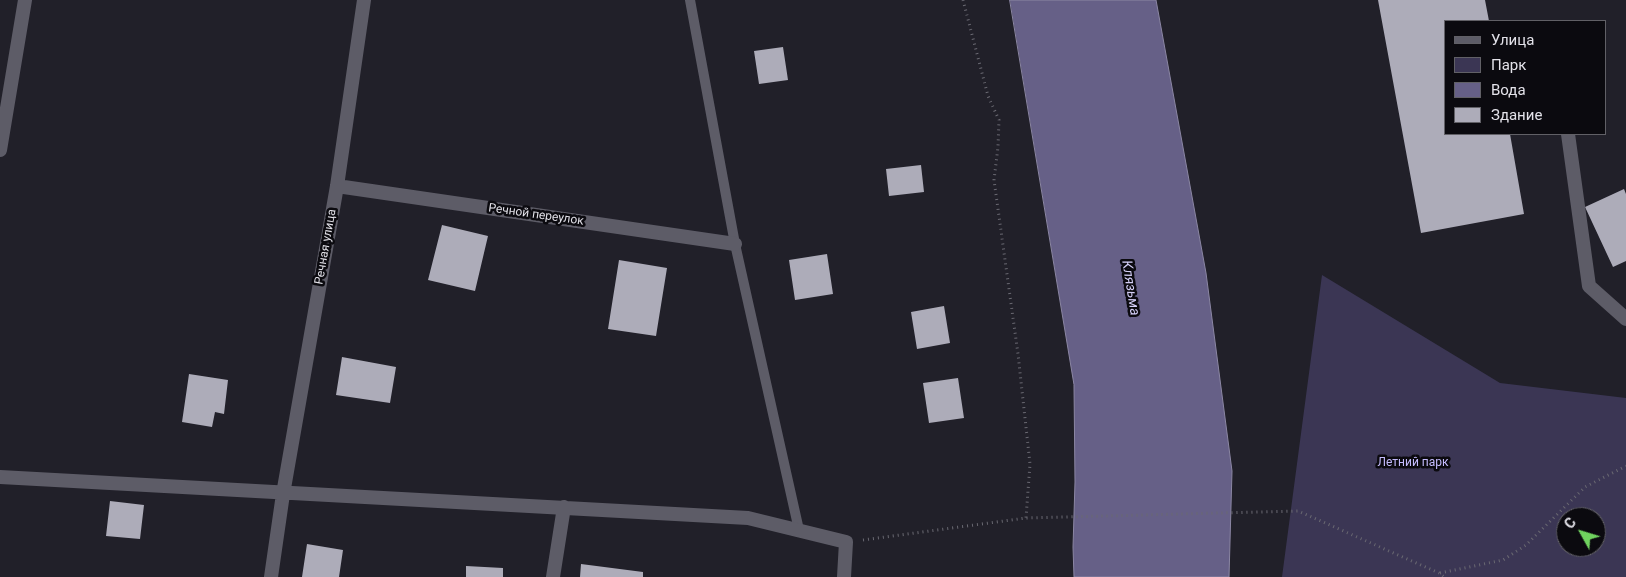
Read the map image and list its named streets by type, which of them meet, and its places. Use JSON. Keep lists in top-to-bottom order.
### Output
{
  "streets": {
    "street": ["Речной переулок", "Речная улица"]
  },
  "crossings": [
    ["Речной переулок", "Речная улица"]
  ],
  "water": ["Клязьма"],
  "parks": ["Летний парк"],
  "legend": [
    "Улица",
    "Парк",
    "Вода",
    "Здание"
  ],
  "north": "top left"
}
